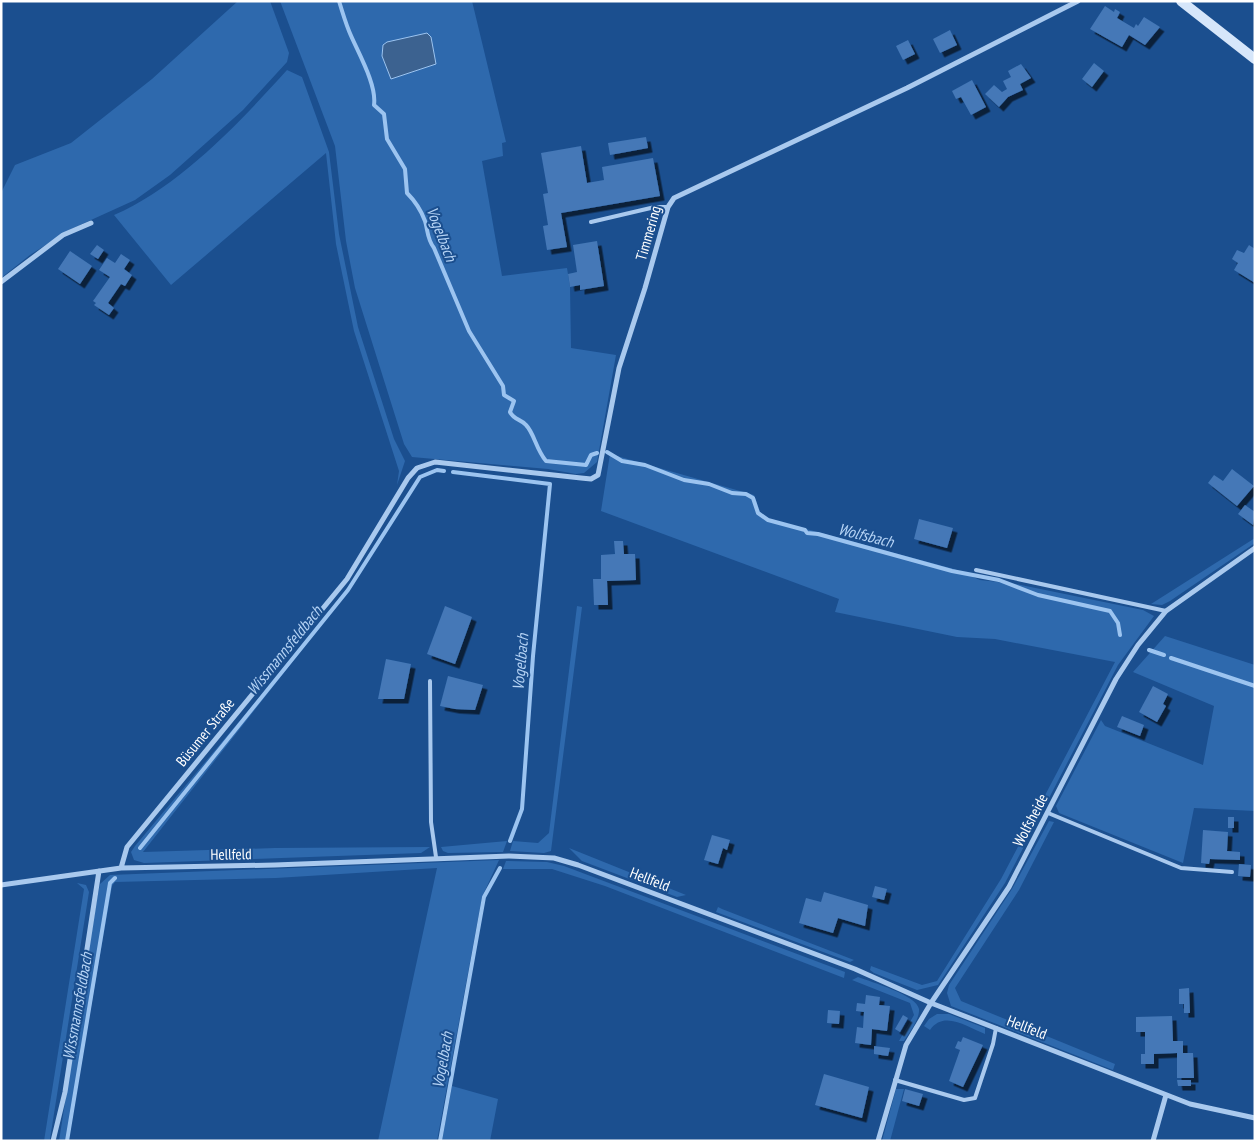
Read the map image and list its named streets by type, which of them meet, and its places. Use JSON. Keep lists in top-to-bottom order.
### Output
{
  "streets": {
    "street": [
      "Timmering",
      "Büsumer Straße",
      "Wolfsheide",
      "Hellfeld"
    ]
  },
  "crossings": [
    ["Timmering", "Büsumer Straße"],
    ["Büsumer Straße", "Hellfeld"],
    ["Wolfsheide", "Hellfeld"]
  ],
  "water": ["Vogelbach", "Wolfsbach", "Wissmannsfeldbach"]
}
